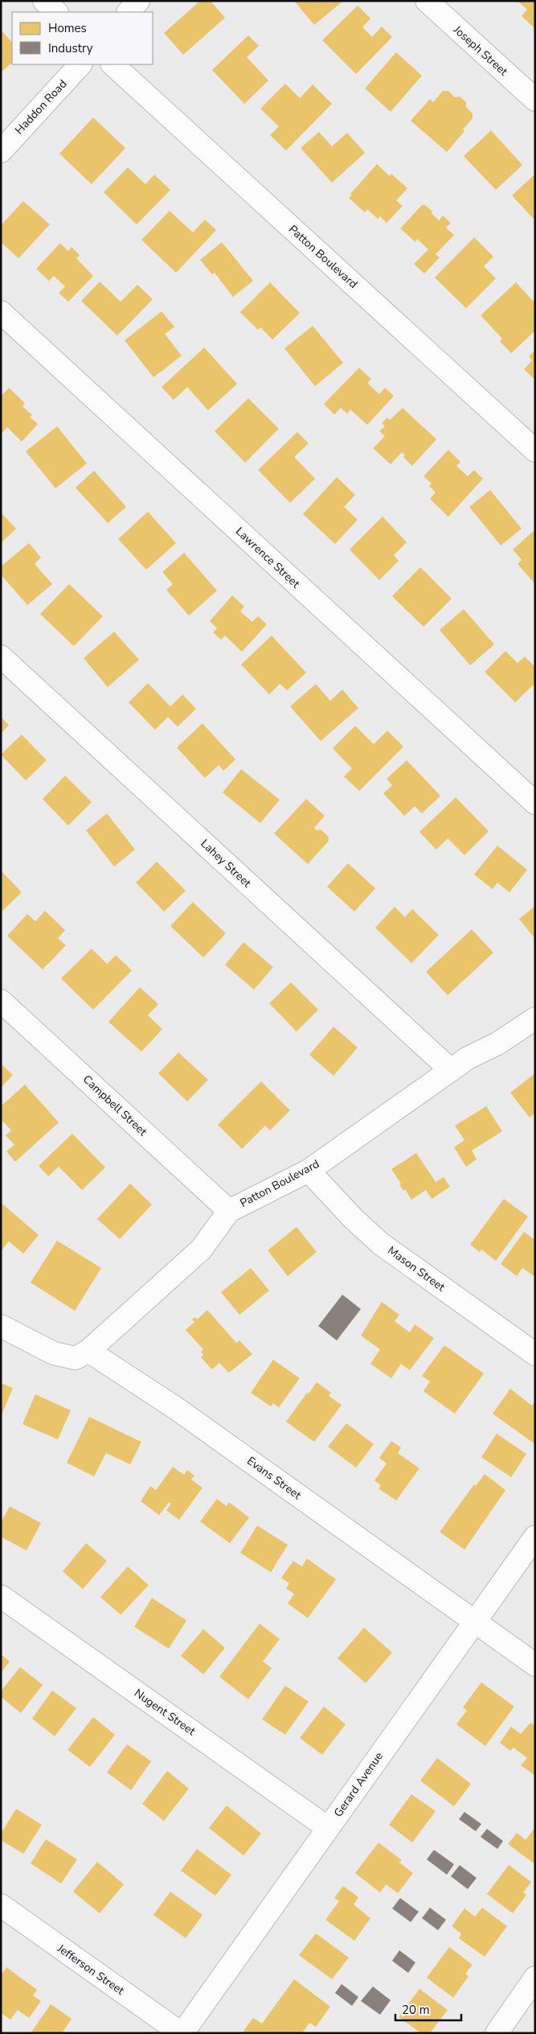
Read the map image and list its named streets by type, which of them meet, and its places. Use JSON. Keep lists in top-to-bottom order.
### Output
{
  "streets": {
    "street": [
      "Joseph Street",
      "Haddon Road",
      "Patton Boulevard",
      "Lawrence Street",
      "Lahey Street",
      "Campbell Street",
      "Mason Street",
      "Evans Street",
      "Nugent Street",
      "Gerard Avenue",
      "Jefferson Street"
    ]
  },
  "crossings": [
    ["Patton Boulevard", "Lahey Street"],
    ["Patton Boulevard", "Campbell Street"],
    ["Patton Boulevard", "Mason Street"],
    ["Patton Boulevard", "Evans Street"],
    ["Evans Street", "Gerard Avenue"],
    ["Nugent Street", "Gerard Avenue"],
    ["Gerard Avenue", "Jefferson Street"]
  ],
  "legend": ["Homes", "Industry"],
  "scale_bar": "20 m"
}
